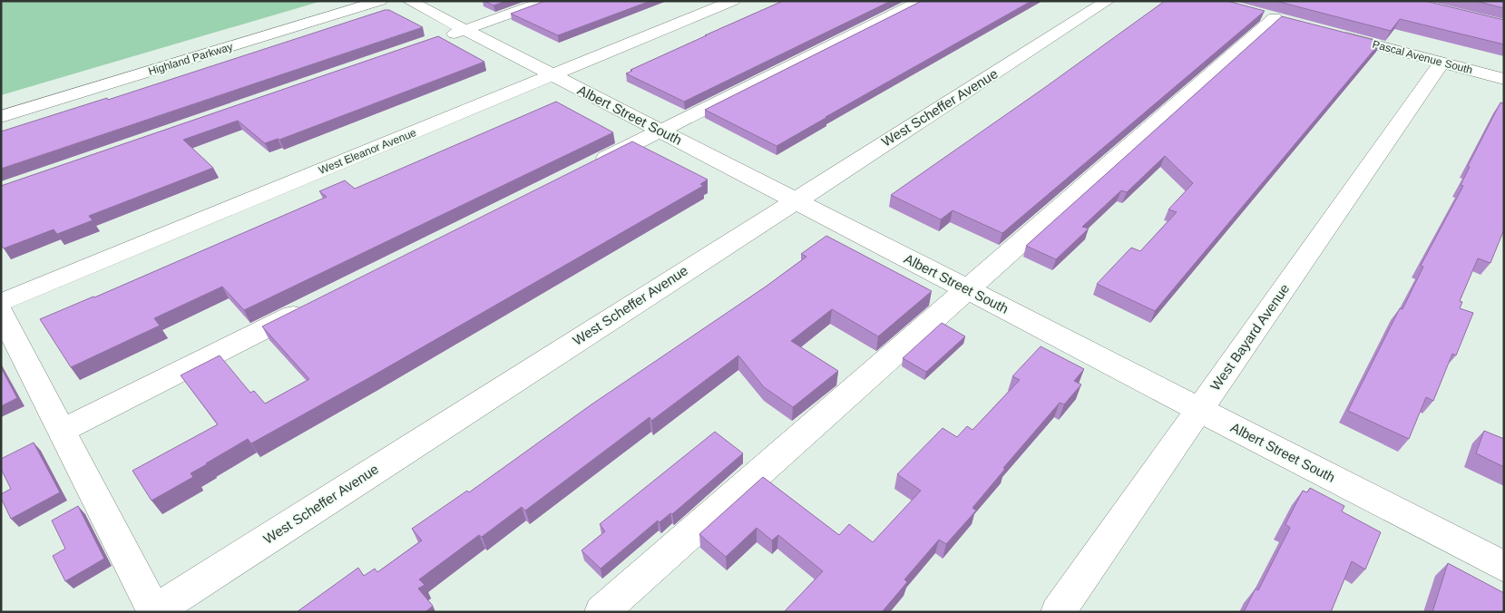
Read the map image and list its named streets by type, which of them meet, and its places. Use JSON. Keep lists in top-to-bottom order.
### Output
{
  "streets": {
    "street": [
      "Pascal Avenue South",
      "Highland Parkway",
      "West Scheffer Avenue",
      "Albert Street South",
      "West Eleanor Avenue",
      "West Bayard Avenue"
    ]
  },
  "crossings": [
    ["Pascal Avenue South", "West Bayard Avenue"],
    ["West Scheffer Avenue", "Albert Street South"],
    ["Albert Street South", "West Eleanor Avenue"],
    ["Albert Street South", "West Bayard Avenue"]
  ]
}
